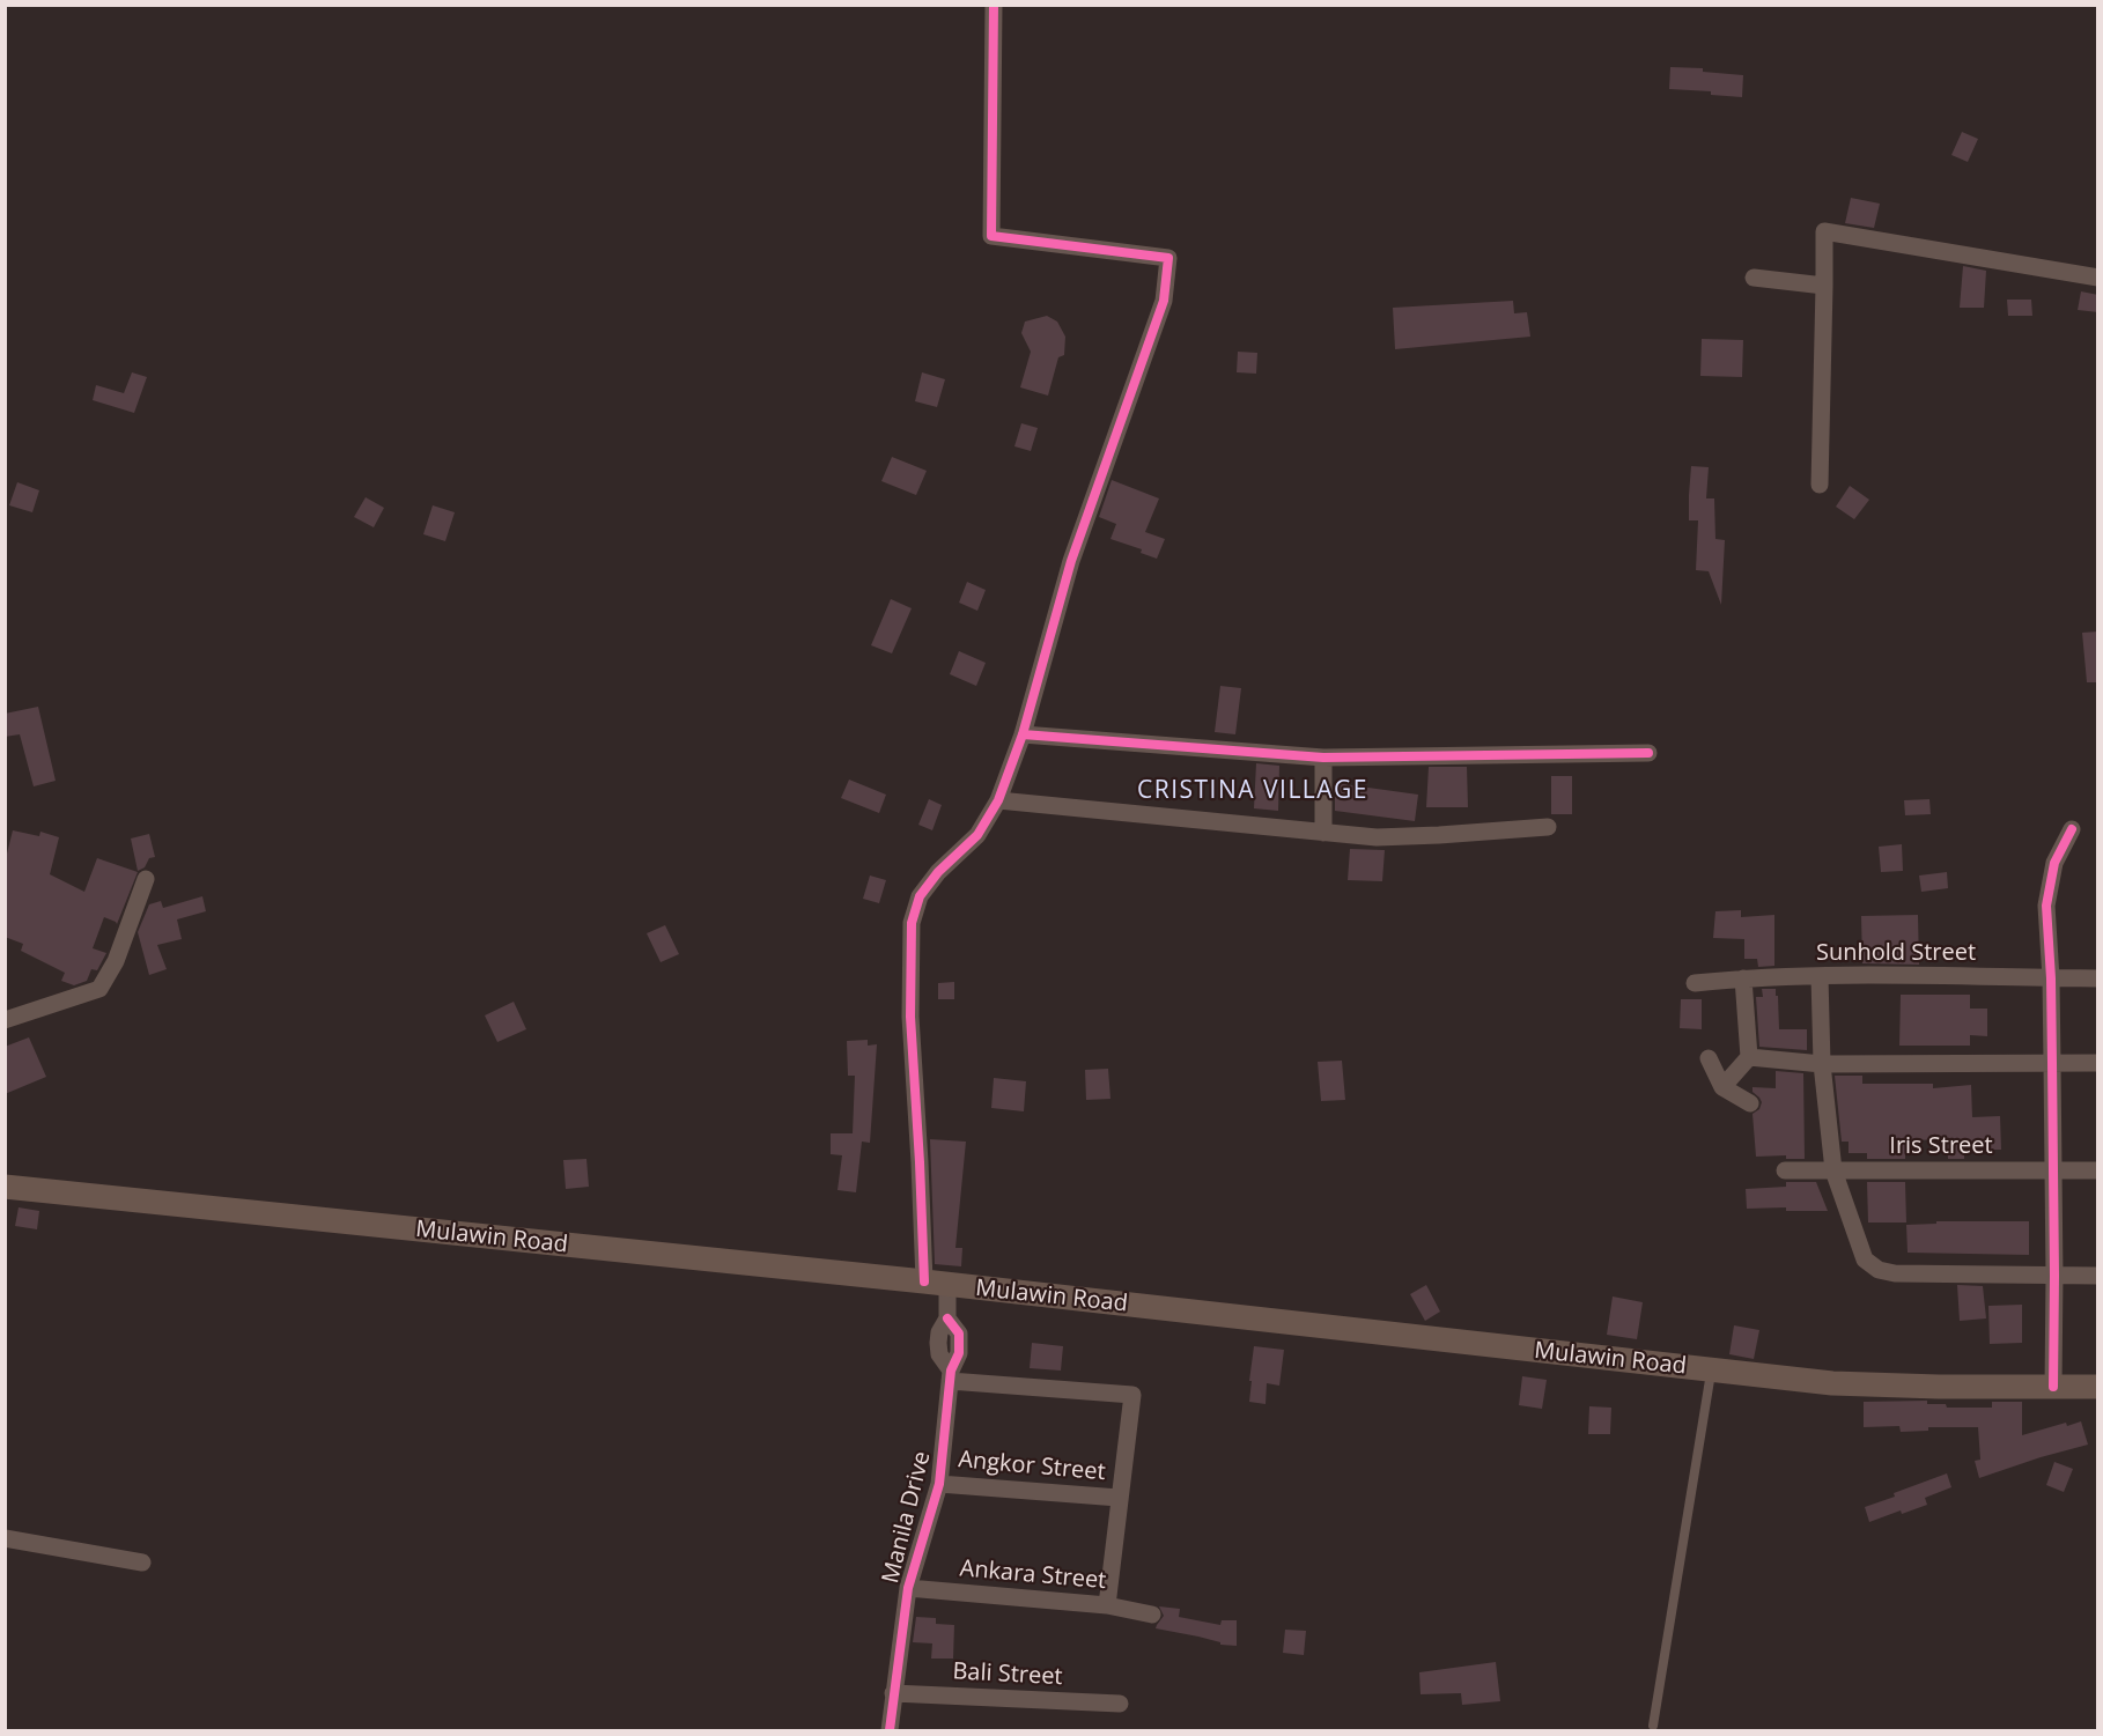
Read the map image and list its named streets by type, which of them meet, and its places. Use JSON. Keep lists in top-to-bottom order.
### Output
{
  "streets": {
    "main road": ["Mulawin Road"],
    "street": [
      "Sunhold Street",
      "Iris Street",
      "Angkor Street",
      "Manila Drive",
      "Ankara Street",
      "Bali Street"
    ]
  },
  "crossings": [
    ["Mulawin Road", "Manila Drive"],
    ["Angkor Street", "Manila Drive"],
    ["Manila Drive", "Ankara Street"],
    ["Manila Drive", "Bali Street"]
  ],
  "districts": ["CRISTINA VILLAGE"]
}
